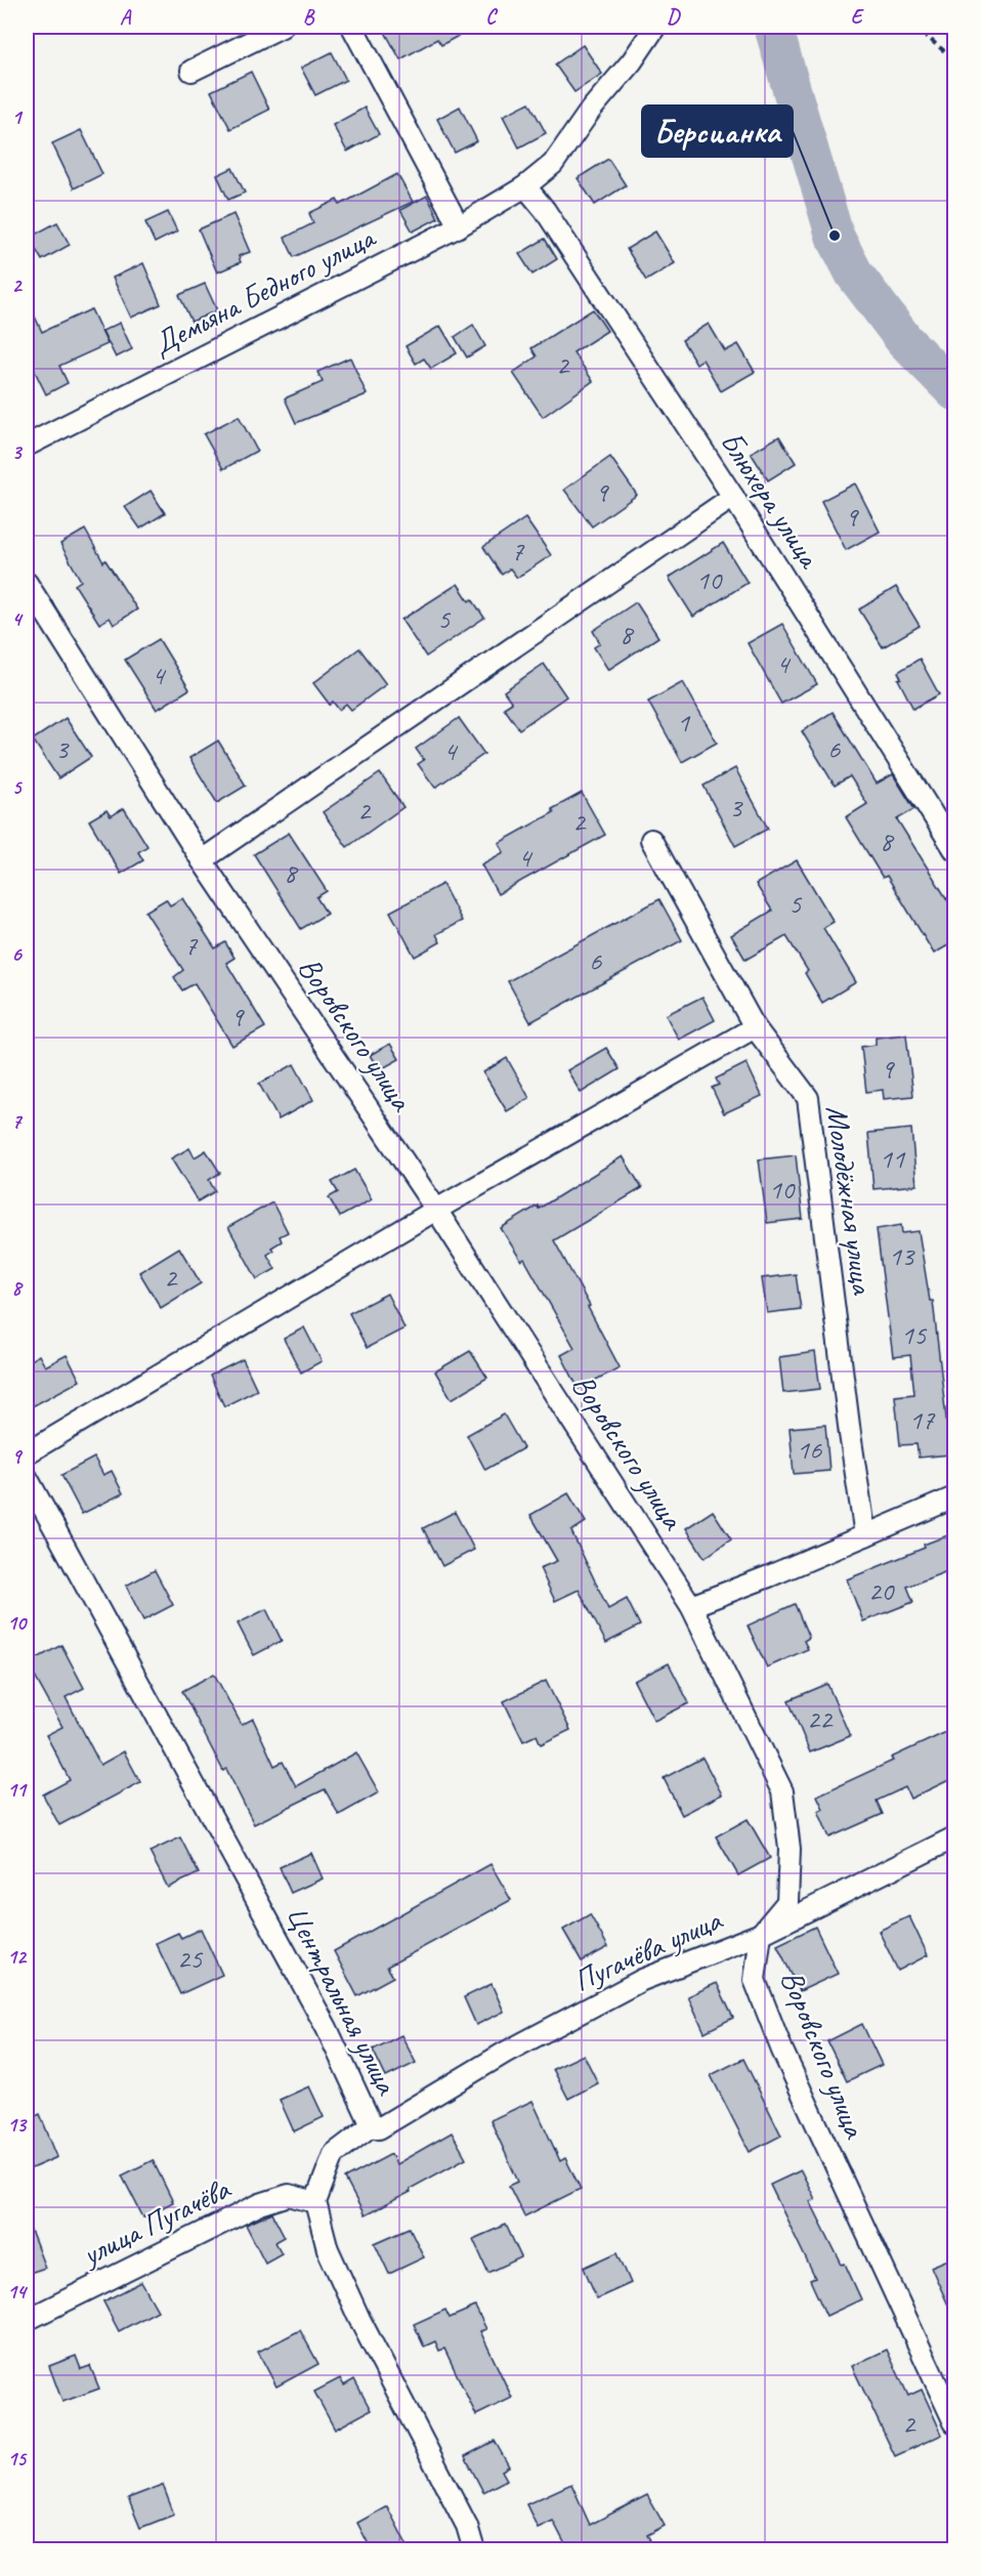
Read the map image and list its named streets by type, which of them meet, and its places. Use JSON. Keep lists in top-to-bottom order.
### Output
{
  "streets": {
    "street": [
      "Демьяна Бедного улица",
      "Блюхера улица",
      "Воровского улица",
      "Молодёжная улица",
      "Пугачёва улица",
      "Центральная улица",
      "улица Пугачёва"
    ]
  },
  "crossings": [
    ["Демьяна Бедного улица", "Блюхера улица"],
    ["Воровского улица", "Пугачёва улица"],
    ["Пугачёва улица", "Центральная улица"],
    ["Центральная улица", "улица Пугачёва"]
  ],
  "places": ["Берсианка"],
  "house_numbers": [
    "2",
    "9",
    "9",
    "7",
    "10",
    "5",
    "8",
    "4",
    "4",
    "1",
    "3",
    "6",
    "4",
    "3",
    "2",
    "2",
    "8",
    "4",
    "8",
    "5",
    "7",
    "6",
    "9",
    "9",
    "11",
    "10",
    "13",
    "2",
    "15",
    "17",
    "16",
    "20",
    "22",
    "25",
    "2"
  ],
  "grid": {
    "columns": [
      "A",
      "B",
      "C",
      "D",
      "E"
    ],
    "rows": [
      "1",
      "2",
      "3",
      "4",
      "5",
      "6",
      "7",
      "8",
      "9",
      "10",
      "11",
      "12",
      "13",
      "14",
      "15"
    ]
  }
}
